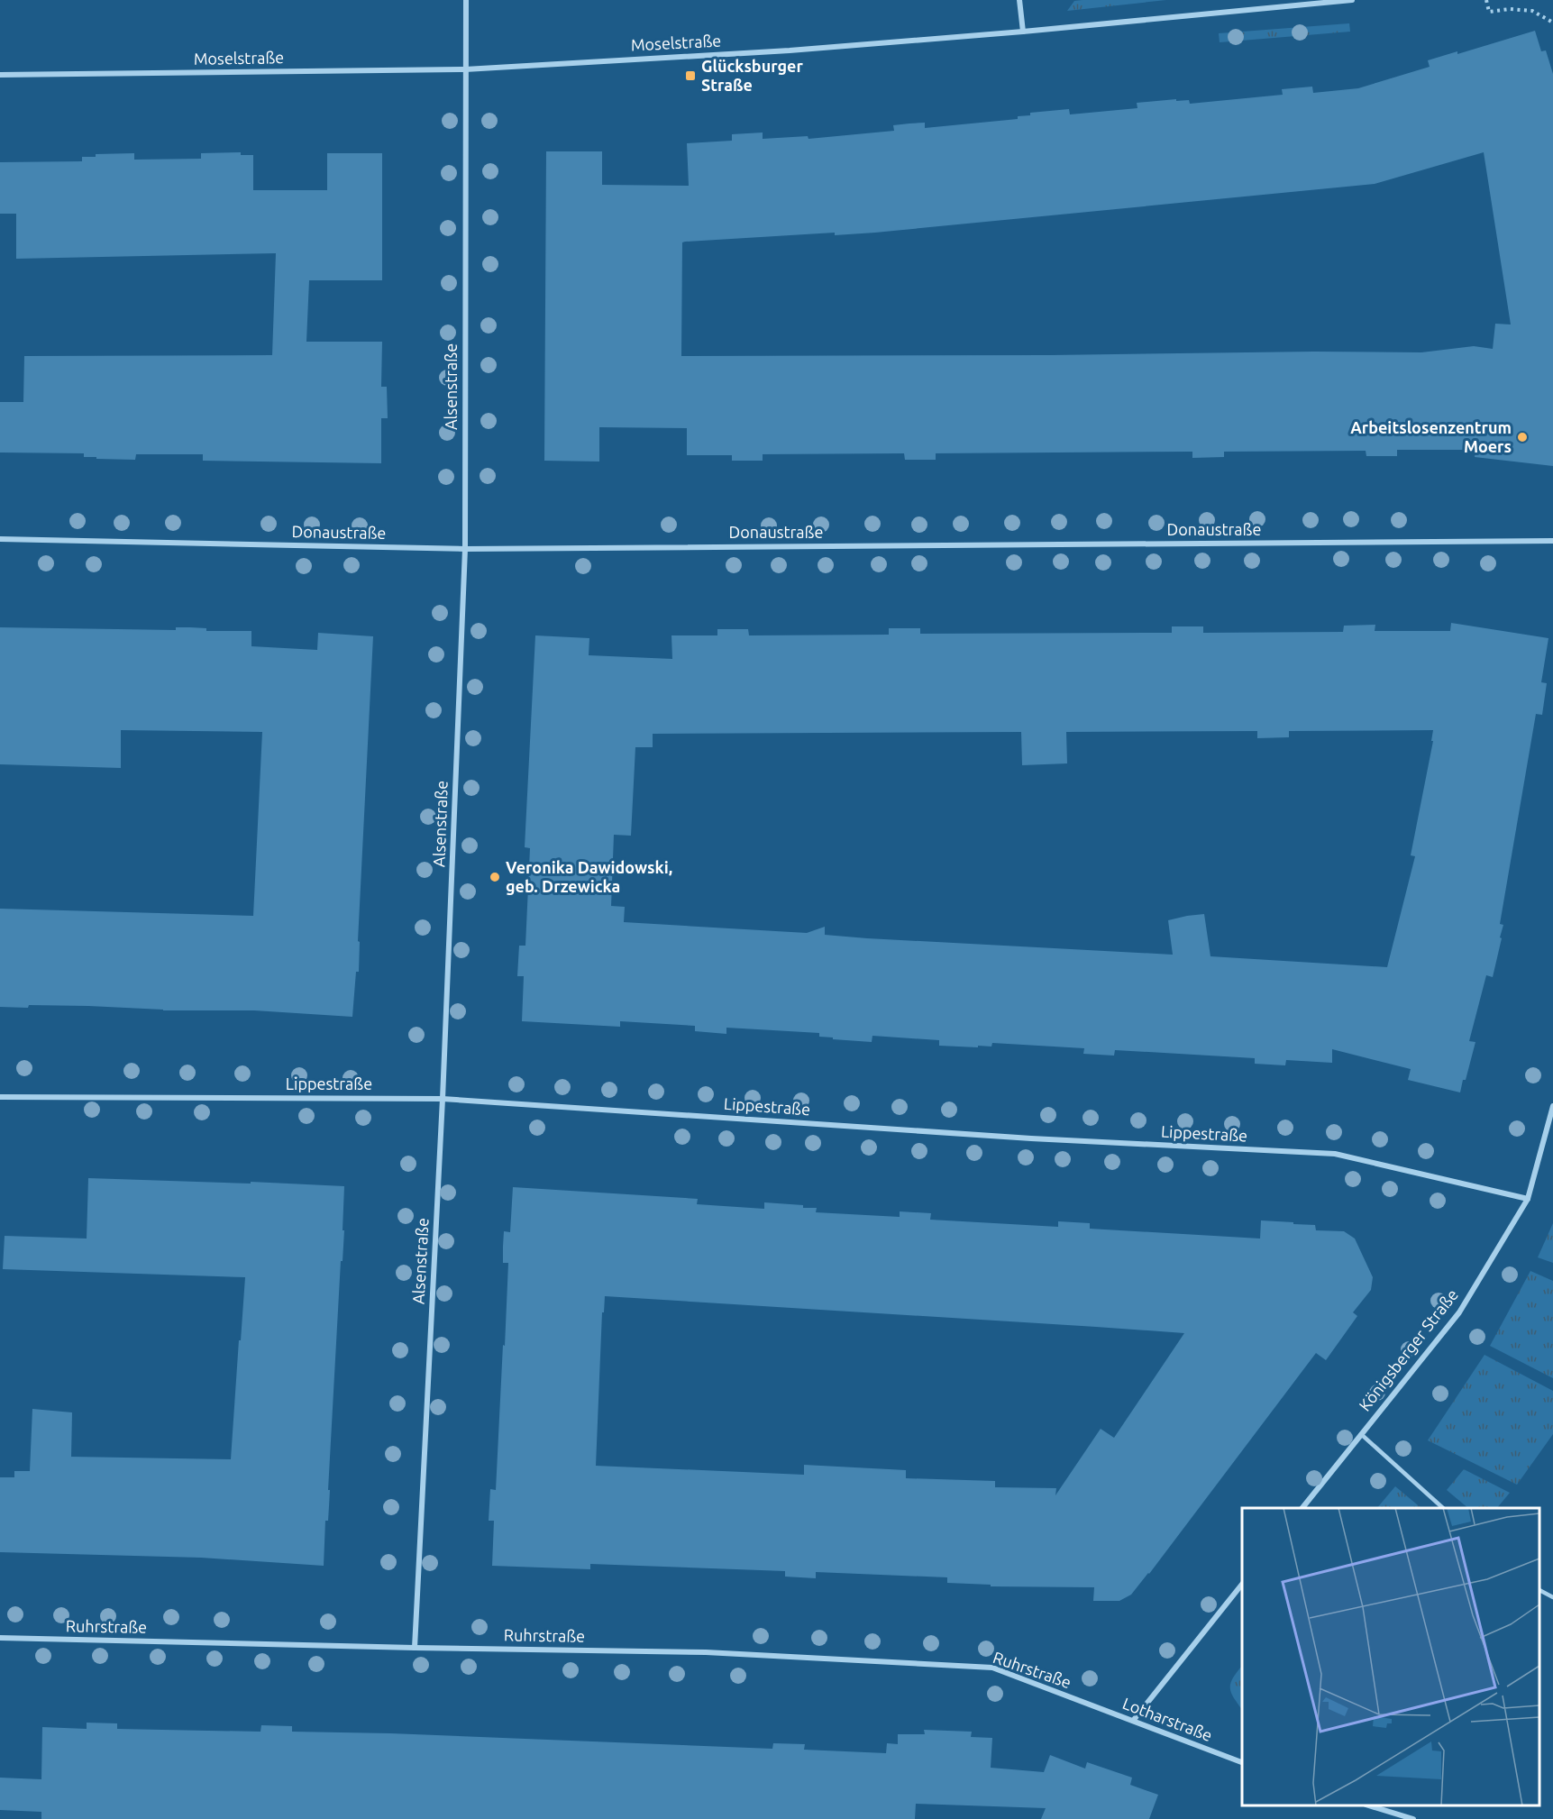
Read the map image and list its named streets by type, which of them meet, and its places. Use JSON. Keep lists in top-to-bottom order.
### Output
{
  "streets": {
    "street": [
      "Moselstraße",
      "Alsenstraße",
      "Donaustraße",
      "Lippestraße",
      "Königsberger Straße",
      "Ruhrstraße",
      "Lotharstraße"
    ]
  },
  "crossings": [
    ["Moselstraße", "Alsenstraße"],
    ["Alsenstraße", "Donaustraße"],
    ["Alsenstraße", "Lippestraße"],
    ["Alsenstraße", "Ruhrstraße"],
    ["Lippestraße", "Königsberger Straße"],
    ["Ruhrstraße", "Lotharstraße"]
  ],
  "places": {
    "transit": ["Glücksburger Straße"],
    "other": ["Arbeitslosenzentrum Moers", "Veronika Dawidowski, geb. Drzewicka"]
  }
}
